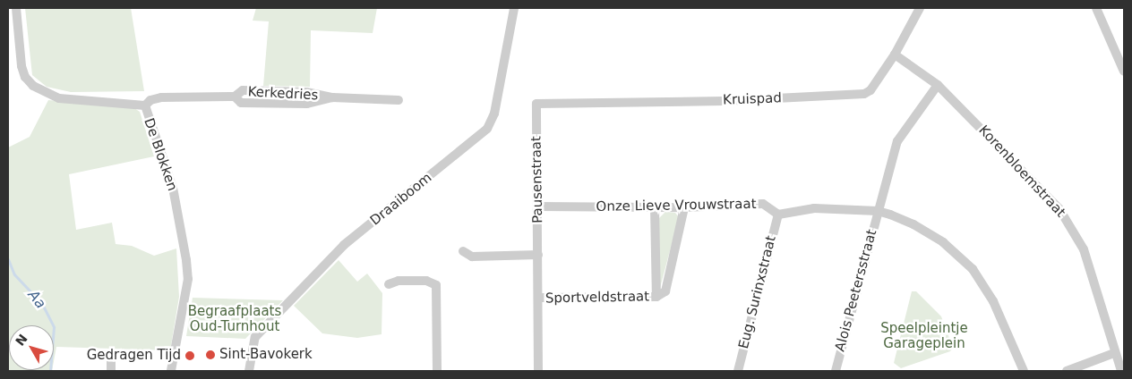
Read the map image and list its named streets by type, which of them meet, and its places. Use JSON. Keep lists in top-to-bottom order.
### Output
{
  "streets": {
    "street": [
      "Kerkedries",
      "Kruispad",
      "De Blokken",
      "Korenbloemstraat",
      "Pausenstraat",
      "Draaiboom",
      "Onze Lieve Vrouwstraat",
      "Alois Peetersstraat",
      "Eug. Surinxstraat",
      "Sportveldstraat"
    ]
  },
  "crossings": [
    ["Kerkedries", "De Blokken"],
    ["Kruispad", "Korenbloemstraat"],
    ["Kruispad", "Pausenstraat"],
    ["Korenbloemstraat", "Alois Peetersstraat"],
    ["Pausenstraat", "Onze Lieve Vrouwstraat"],
    ["Pausenstraat", "Sportveldstraat"],
    ["Onze Lieve Vrouwstraat", "Eug. Surinxstraat"],
    ["Onze Lieve Vrouwstraat", "Sportveldstraat"]
  ],
  "water": ["Aa"],
  "parks": ["Begraafplaats Oud-Turnhout", "Speelpleintje Garageplein"],
  "places": ["Sint-Bavokerk", "Gedragen Tijd"],
  "north": "top left"
}
